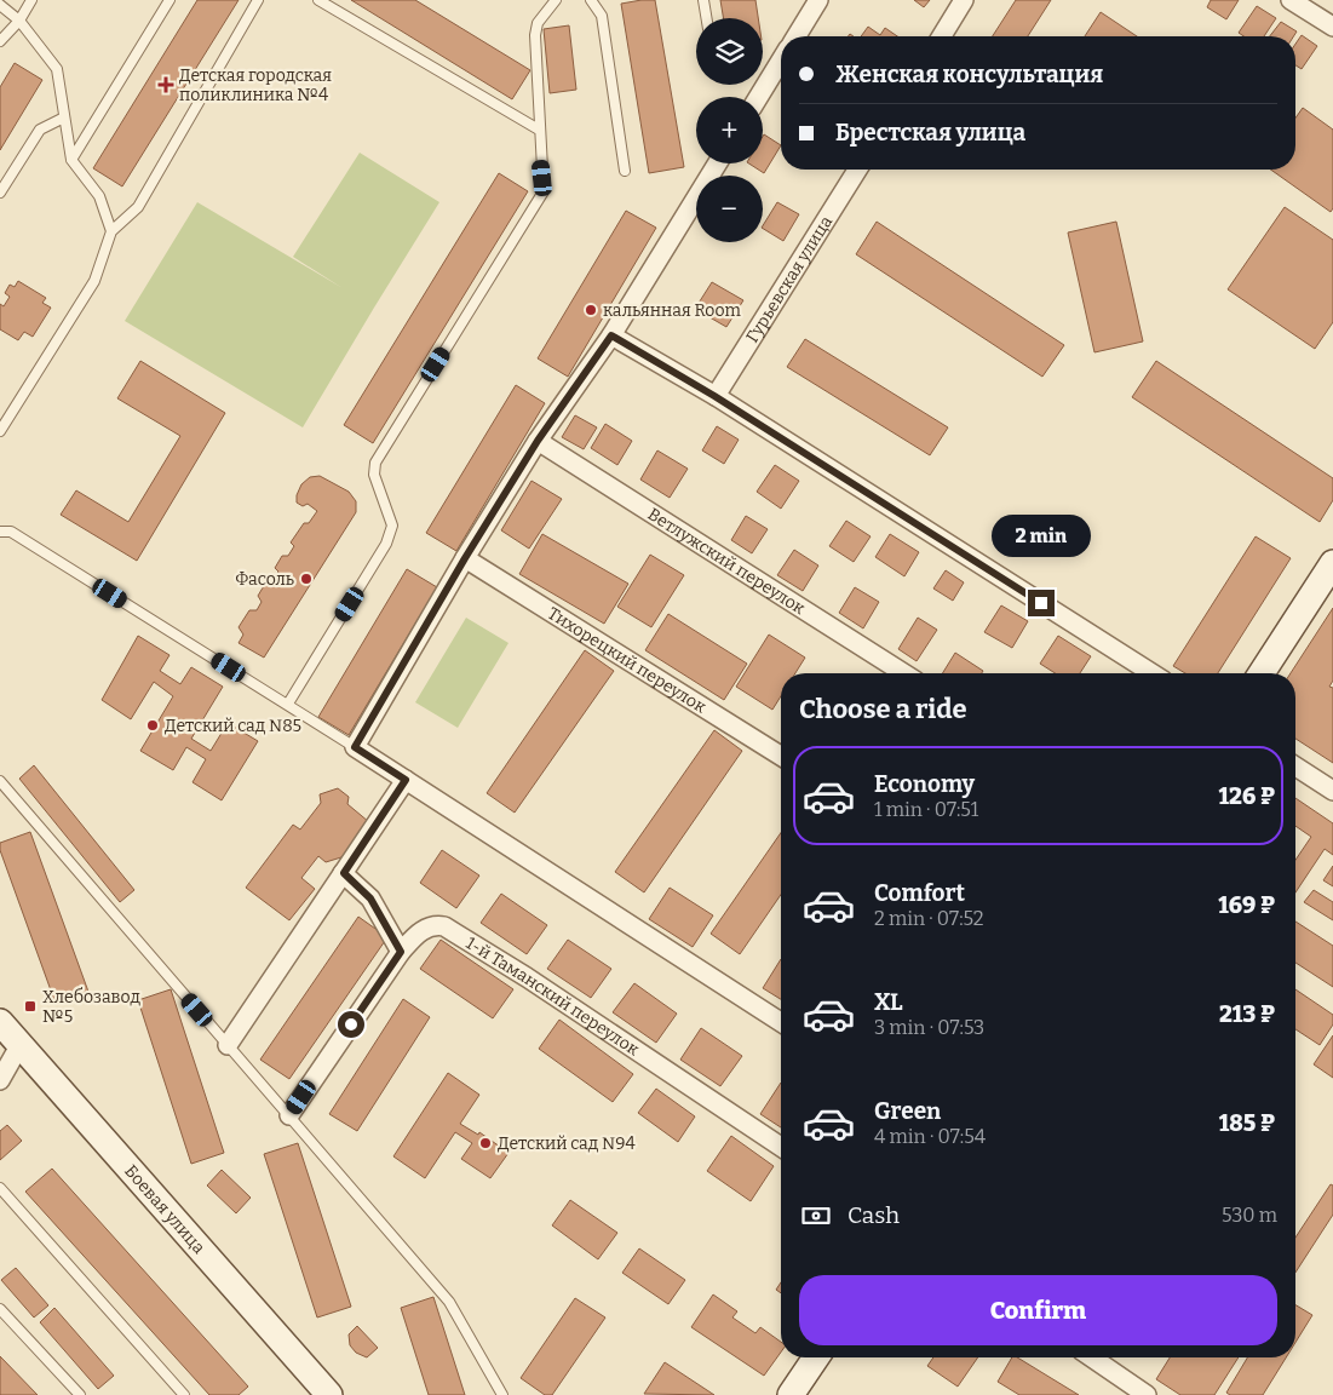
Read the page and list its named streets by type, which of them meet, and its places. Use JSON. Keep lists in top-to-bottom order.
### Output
{
  "streets": {
    "main road": ["Боевая улица"],
    "street": [
      "Гурьевская улица",
      "Ветлужский переулок",
      "Тихорецкий переулок",
      "1-й Таманский переулок"
    ]
  },
  "places": {
    "health": ["Детская городская поликлиника №4"],
    "other": [
      "кальянная Room",
      "Фасоль",
      "Детский сад N85",
      "Детский сад N94"
    ],
    "transit": ["Хлебозавод №5"]
  },
  "page": {
    "map_buttons": ["+", "−"],
    "banner": ["Женская консультация", "Брестская улица"],
    "bubble": "2 min",
    "heading": "Choose a ride",
    "list": [
      {
        "name": "Economy",
        "note": "1 min · 07:51",
        "value": "126 ₽"
      },
      {
        "name": "Comfort",
        "note": "2 min · 07:52",
        "value": "169 ₽"
      },
      {
        "name": "XL",
        "note": "3 min · 07:53",
        "value": "213 ₽"
      },
      {
        "name": "Green",
        "note": "4 min · 07:54",
        "value": "185 ₽"
      }
    ],
    "pay": ["Cash", "530 m"],
    "buttons": "Confirm"
  }
}
